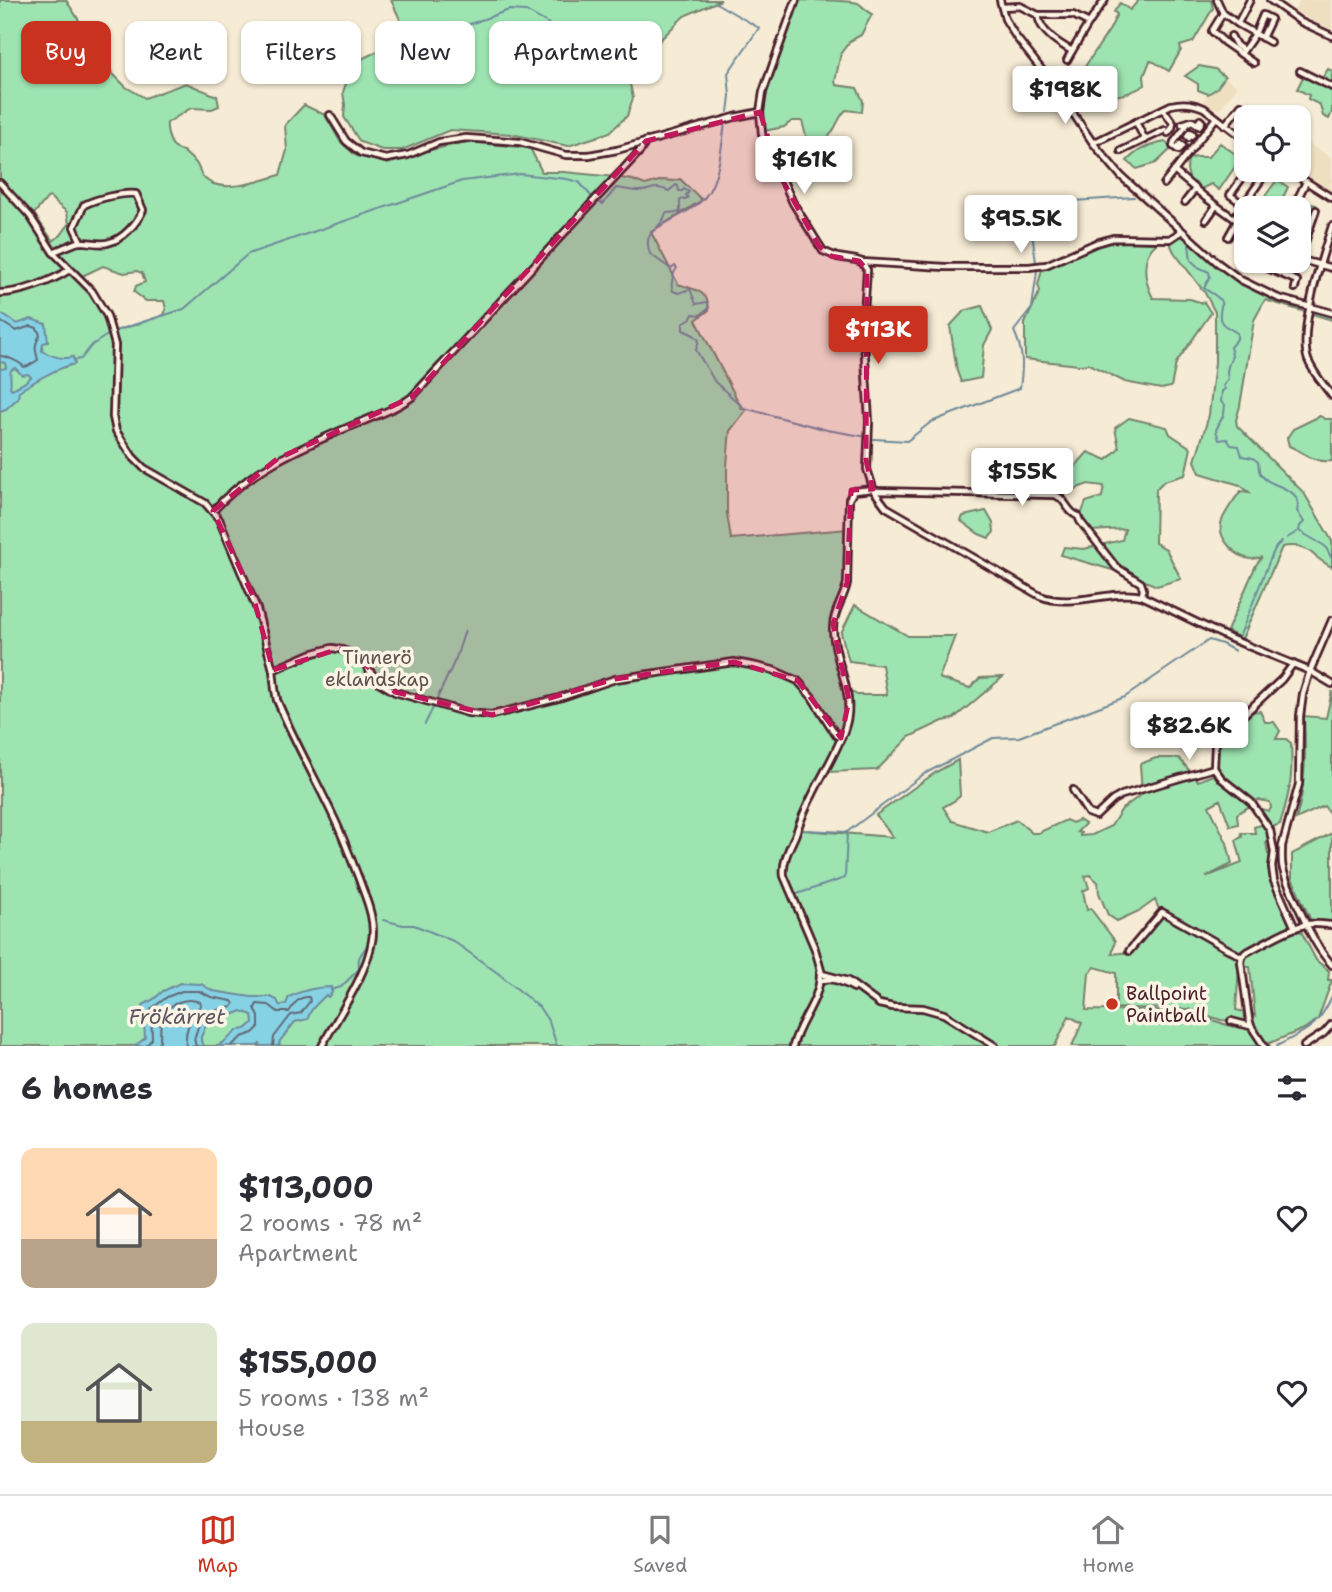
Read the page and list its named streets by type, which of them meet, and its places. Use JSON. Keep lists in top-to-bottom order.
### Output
{
  "water": ["Frökärret"],
  "parks": ["Tinnerö eklandskap"],
  "places": ["Ballpoint Paintball"],
  "page": {
    "chip": [
      "Buy",
      "Rent",
      "Filters",
      "New",
      "Apartment"
    ],
    "price": [
      "$198K",
      "$161K",
      "$95.5K",
      "$113K",
      "$155K",
      "$82.6K"
    ],
    "heading": "6 homes",
    "list": [
      {
        "name": "$113,000",
        "note": "2 rooms · 78 m² · Apartment"
      },
      {
        "name": "$155,000",
        "note": "5 rooms · 138 m² · House"
      }
    ],
    "tabs": ["Map", "Saved", "Home"]
  }
}
